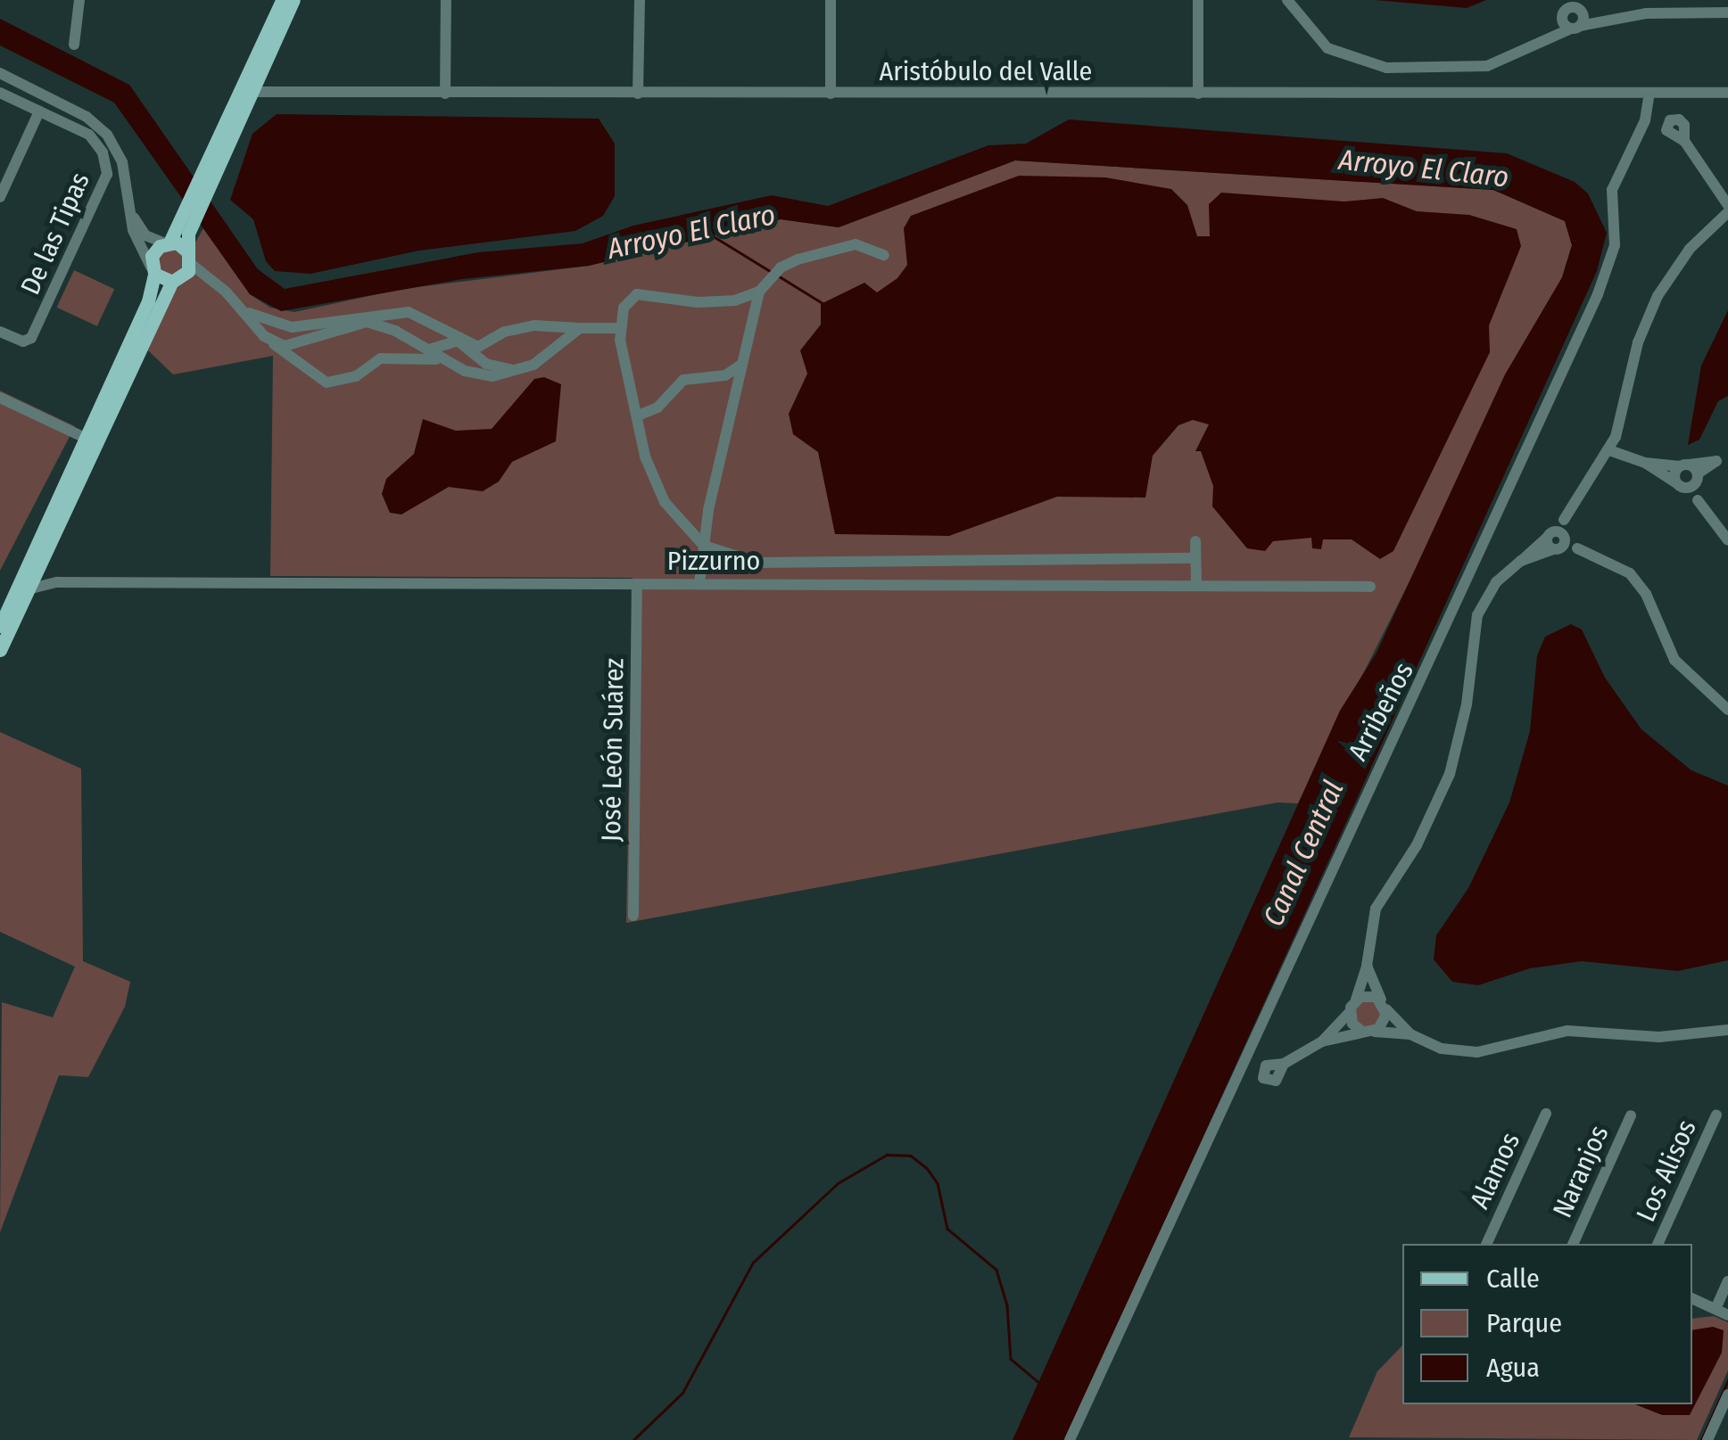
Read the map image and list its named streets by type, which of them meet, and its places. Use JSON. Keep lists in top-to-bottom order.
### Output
{
  "streets": {
    "street": [
      "Aristóbulo del Valle",
      "De las Tipas",
      "Pizzurno",
      "Arribeños",
      "José León Suárez",
      "Alamos",
      "Los Alisos",
      "Naranjos"
    ]
  },
  "crossings": [
    ["Aristóbulo del Valle", "Arribeños"],
    ["Pizzurno", "José León Suárez"]
  ],
  "water": ["Arroyo El Claro", "Canal Central"],
  "legend": ["Calle", "Parque", "Agua"]
}
